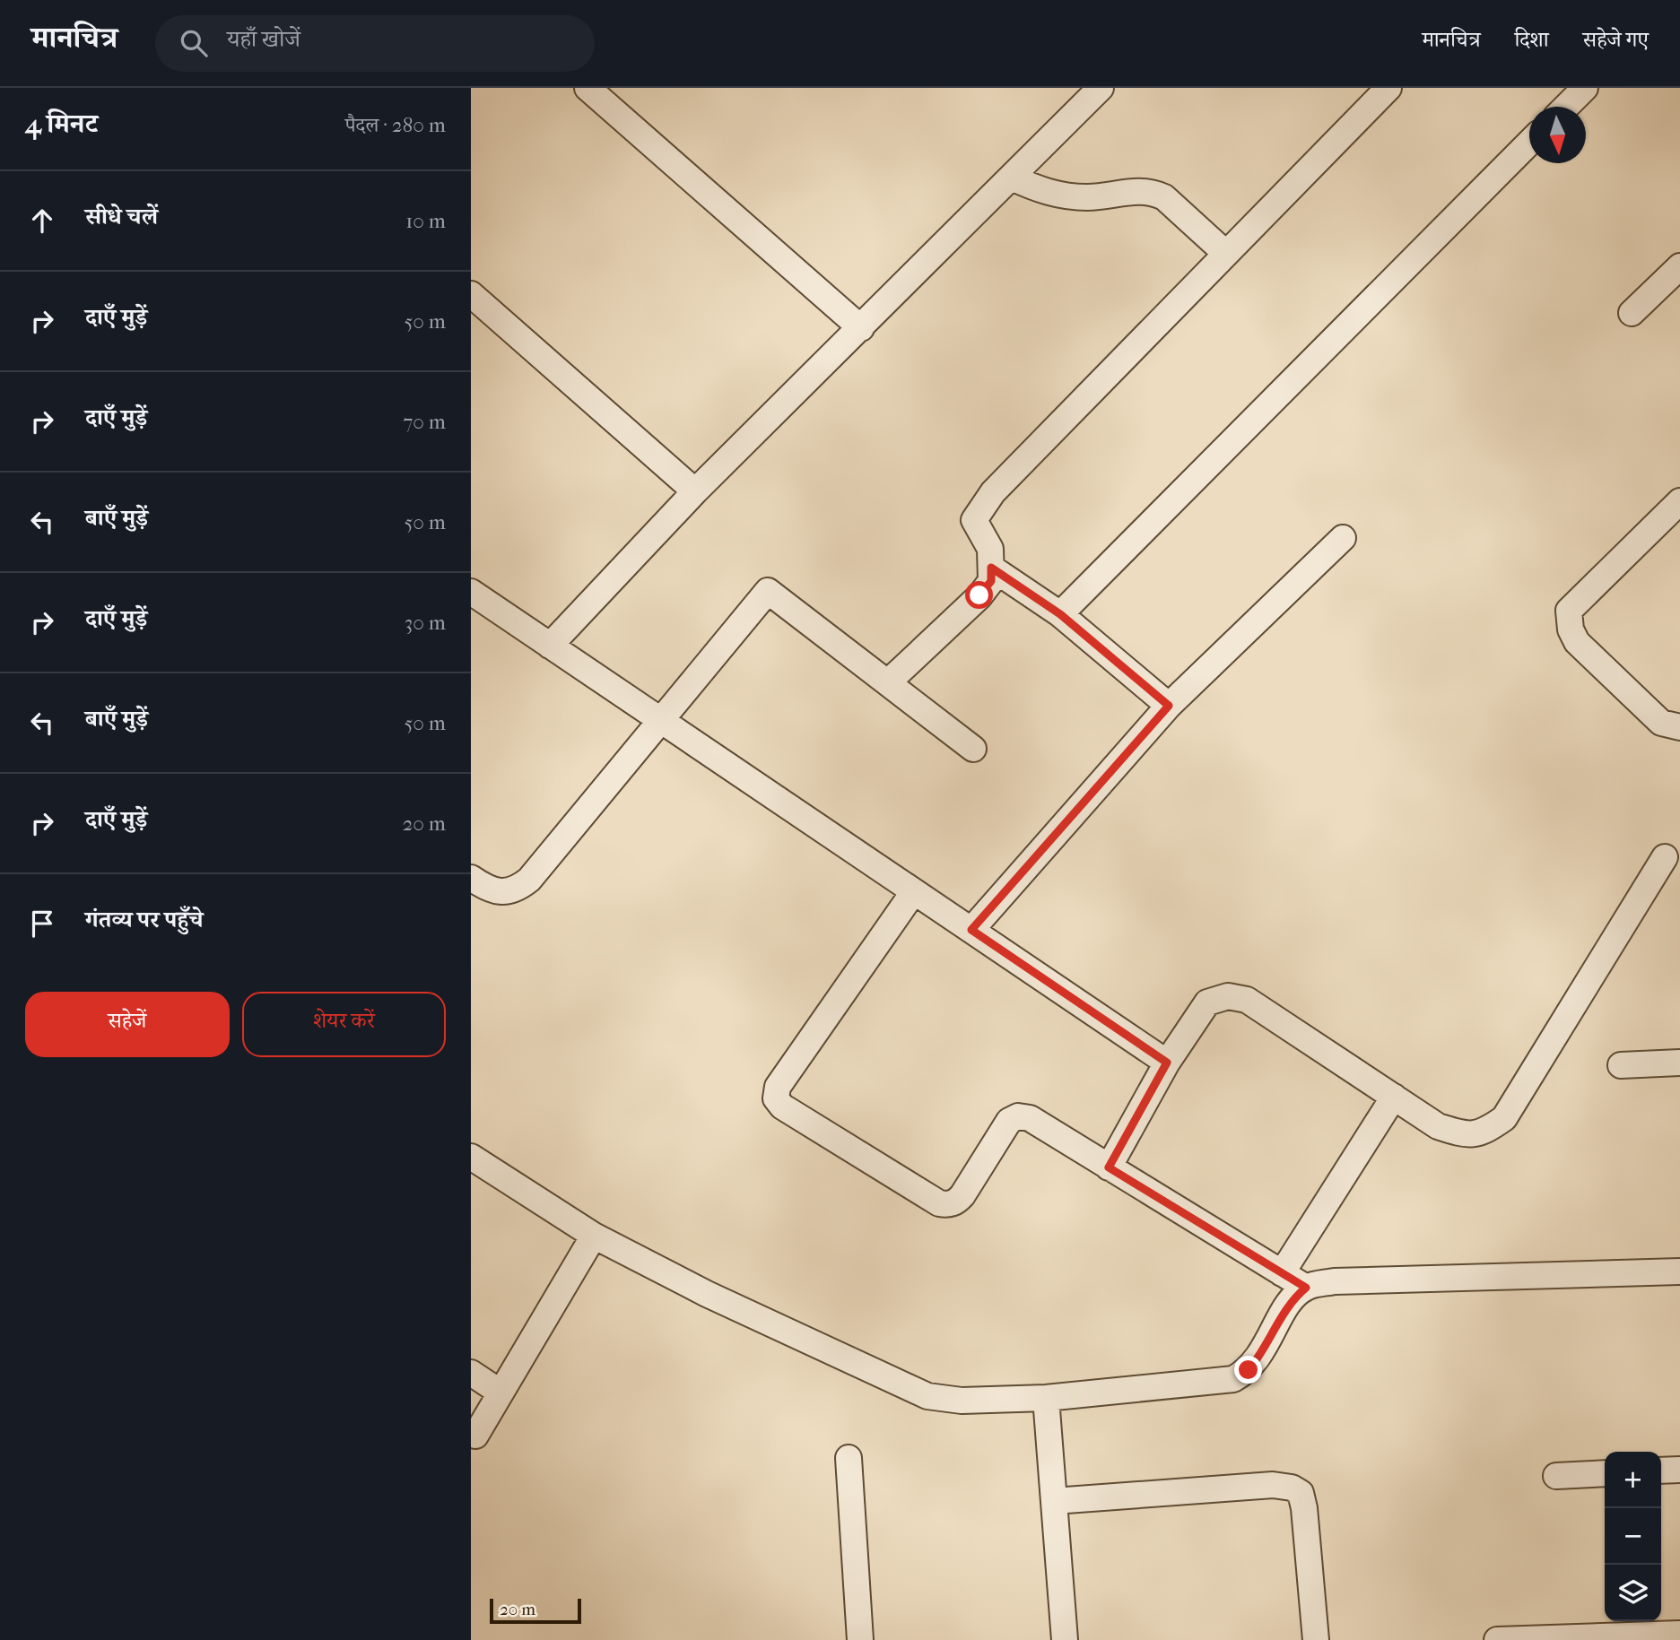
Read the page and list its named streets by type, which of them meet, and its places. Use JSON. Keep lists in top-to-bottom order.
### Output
{
  "scale_bar": "20 m",
  "north": "bottom",
  "page": {
    "header": "मानचित्र",
    "search": "यहाँ खोजें",
    "nav": ["मानचित्र", "दिशा", "सहेजे गए"],
    "heading": ["4 मिनट", "पैदल · 280 m"],
    "list": [
      ["सीधे चलें", "10 m"],
      ["दाएँ मुड़ें", "50 m"],
      ["दाएँ मुड़ें", "70 m"],
      ["बाएँ मुड़ें", "50 m"],
      ["दाएँ मुड़ें", "30 m"],
      ["बाएँ मुड़ें", "50 m"],
      ["दाएँ मुड़ें", "20 m"],
      "गंतव्य पर पहुँचे"
    ],
    "buttons": ["सहेजें", "शेयर करें"],
    "map_buttons": ["+", "−"],
    "scale": "20 m"
  }
}
